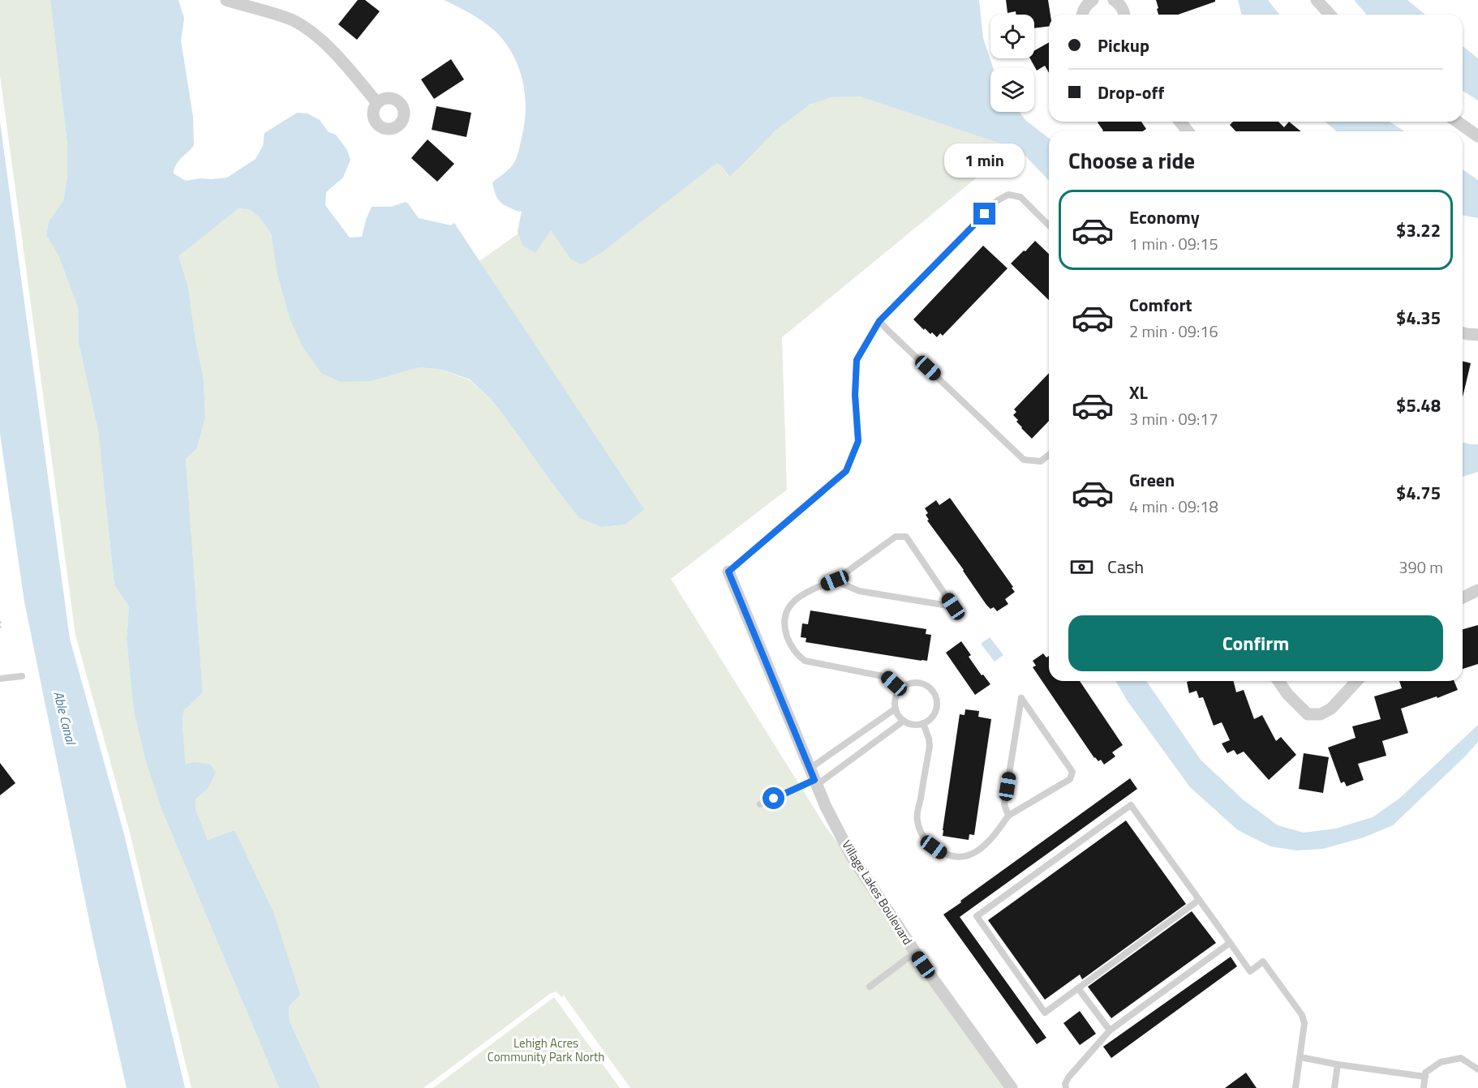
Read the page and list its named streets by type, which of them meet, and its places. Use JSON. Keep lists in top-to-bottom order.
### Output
{
  "streets": {
    "street": ["Village Lakes Boulevard"]
  },
  "water": ["Able Canal"],
  "parks": ["Lehigh Acres Community Park North"],
  "page": {
    "banner": ["Pickup", "Drop-off"],
    "heading": "Choose a ride",
    "bubble": "1 min",
    "list": [
      {
        "name": "Economy",
        "note": "1 min · 09:15",
        "value": "$3.22"
      },
      {
        "name": "Comfort",
        "note": "2 min · 09:16",
        "value": "$4.35"
      },
      {
        "name": "XL",
        "note": "3 min · 09:17",
        "value": "$5.48"
      },
      {
        "name": "Green",
        "note": "4 min · 09:18",
        "value": "$4.75"
      }
    ],
    "pay": ["Cash", "390 m"],
    "buttons": "Confirm"
  }
}
